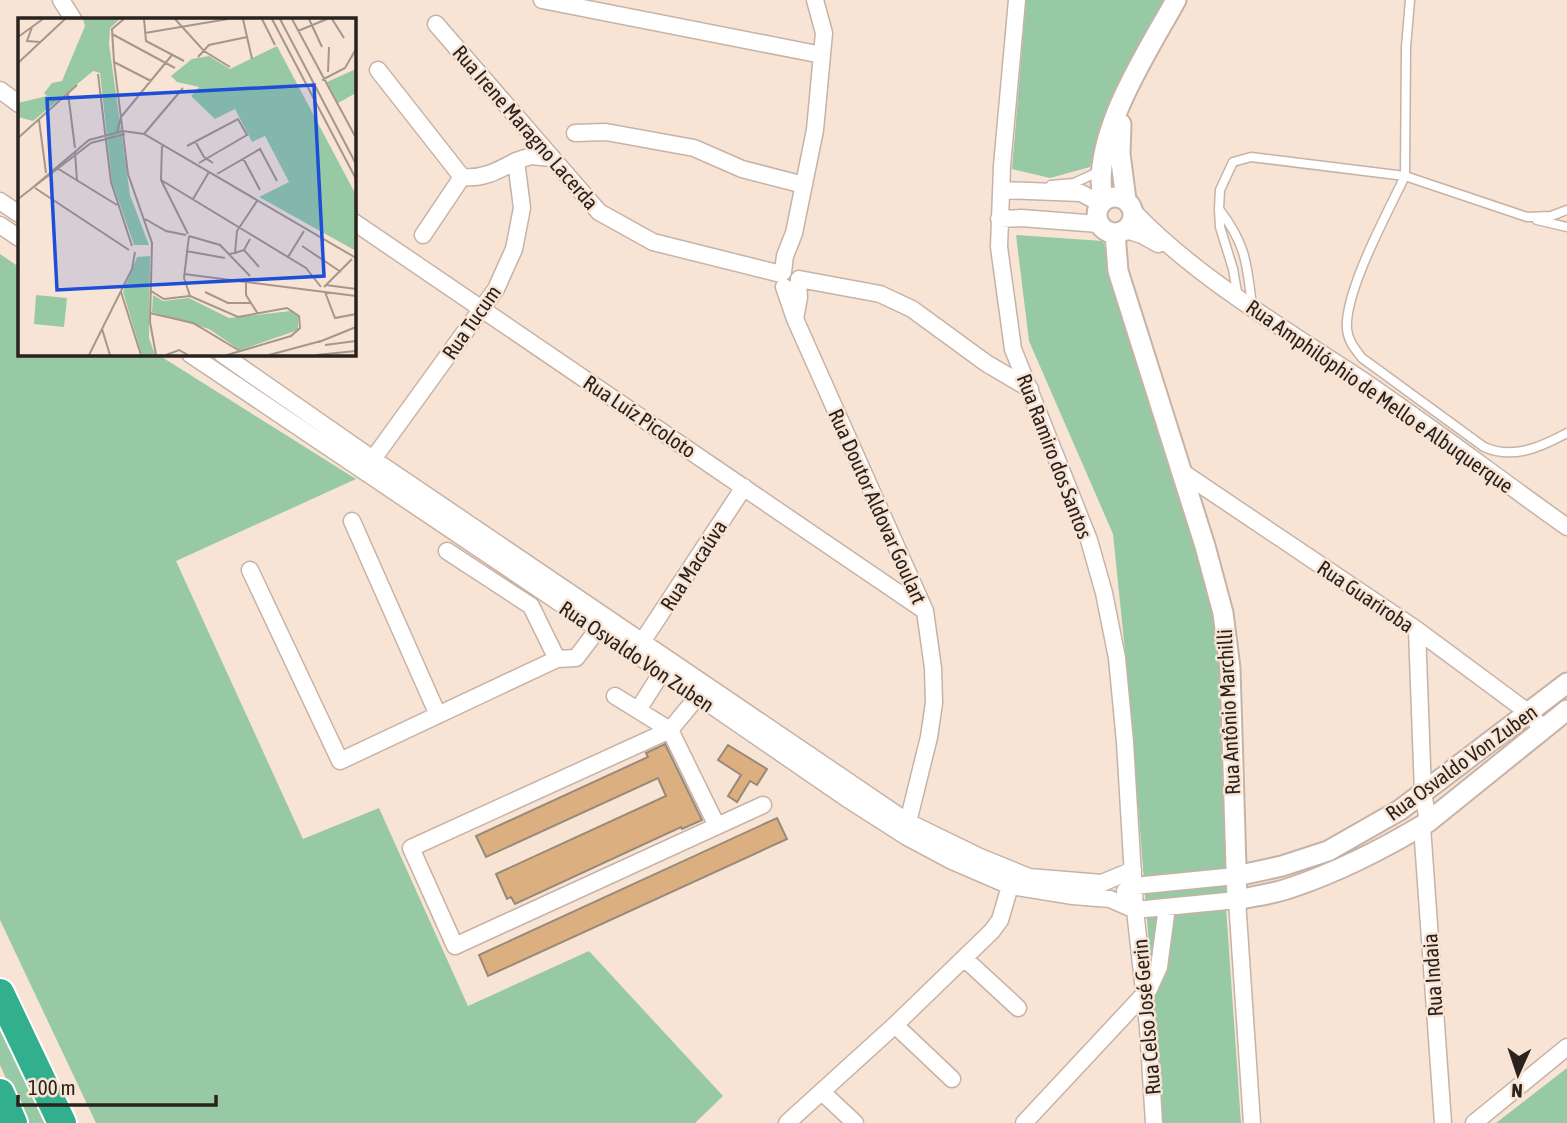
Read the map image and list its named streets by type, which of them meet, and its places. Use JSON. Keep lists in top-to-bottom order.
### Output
{
  "streets": {
    "street": [
      "Rua Irene Maragno Lacerda",
      "Rua Tucum",
      "Rua Amphilóphio de Mello e Albuquerque",
      "Rua Luíz Picoloto",
      "Rua Ramiro dos Santos",
      "Rua Doutor Aldovar Goulart",
      "Rua Macaúva",
      "Rua Guariroba",
      "Rua Osvaldo Von Zuben",
      "Rua Antônio Marchilli",
      "Rua Indaia",
      "Rua Celso José Gerin"
    ]
  },
  "crossings": [
    ["Rua Irene Maragno Lacerda", "Rua Ramiro dos Santos"],
    ["Rua Irene Maragno Lacerda", "Rua Doutor Aldovar Goulart"],
    ["Rua Tucum", "Rua Luíz Picoloto"],
    ["Rua Tucum", "Rua Osvaldo Von Zuben"],
    ["Rua Amphilóphio de Mello e Albuquerque", "Rua Antônio Marchilli"],
    ["Rua Luíz Picoloto", "Rua Doutor Aldovar Goulart"],
    ["Rua Luíz Picoloto", "Rua Macaúva"],
    ["Rua Ramiro dos Santos", "Rua Osvaldo Von Zuben"],
    ["Rua Ramiro dos Santos", "Rua Celso José Gerin"],
    ["Rua Doutor Aldovar Goulart", "Rua Osvaldo Von Zuben"],
    ["Rua Macaúva", "Rua Osvaldo Von Zuben"],
    ["Rua Guariroba", "Rua Osvaldo Von Zuben"],
    ["Rua Guariroba", "Rua Antônio Marchilli"],
    ["Rua Guariroba", "Rua Indaia"],
    ["Rua Osvaldo Von Zuben", "Rua Antônio Marchilli"],
    ["Rua Osvaldo Von Zuben", "Rua Indaia"],
    ["Rua Osvaldo Von Zuben", "Rua Celso José Gerin"]
  ],
  "scale_bar": "100 m",
  "north": "bottom"
}
